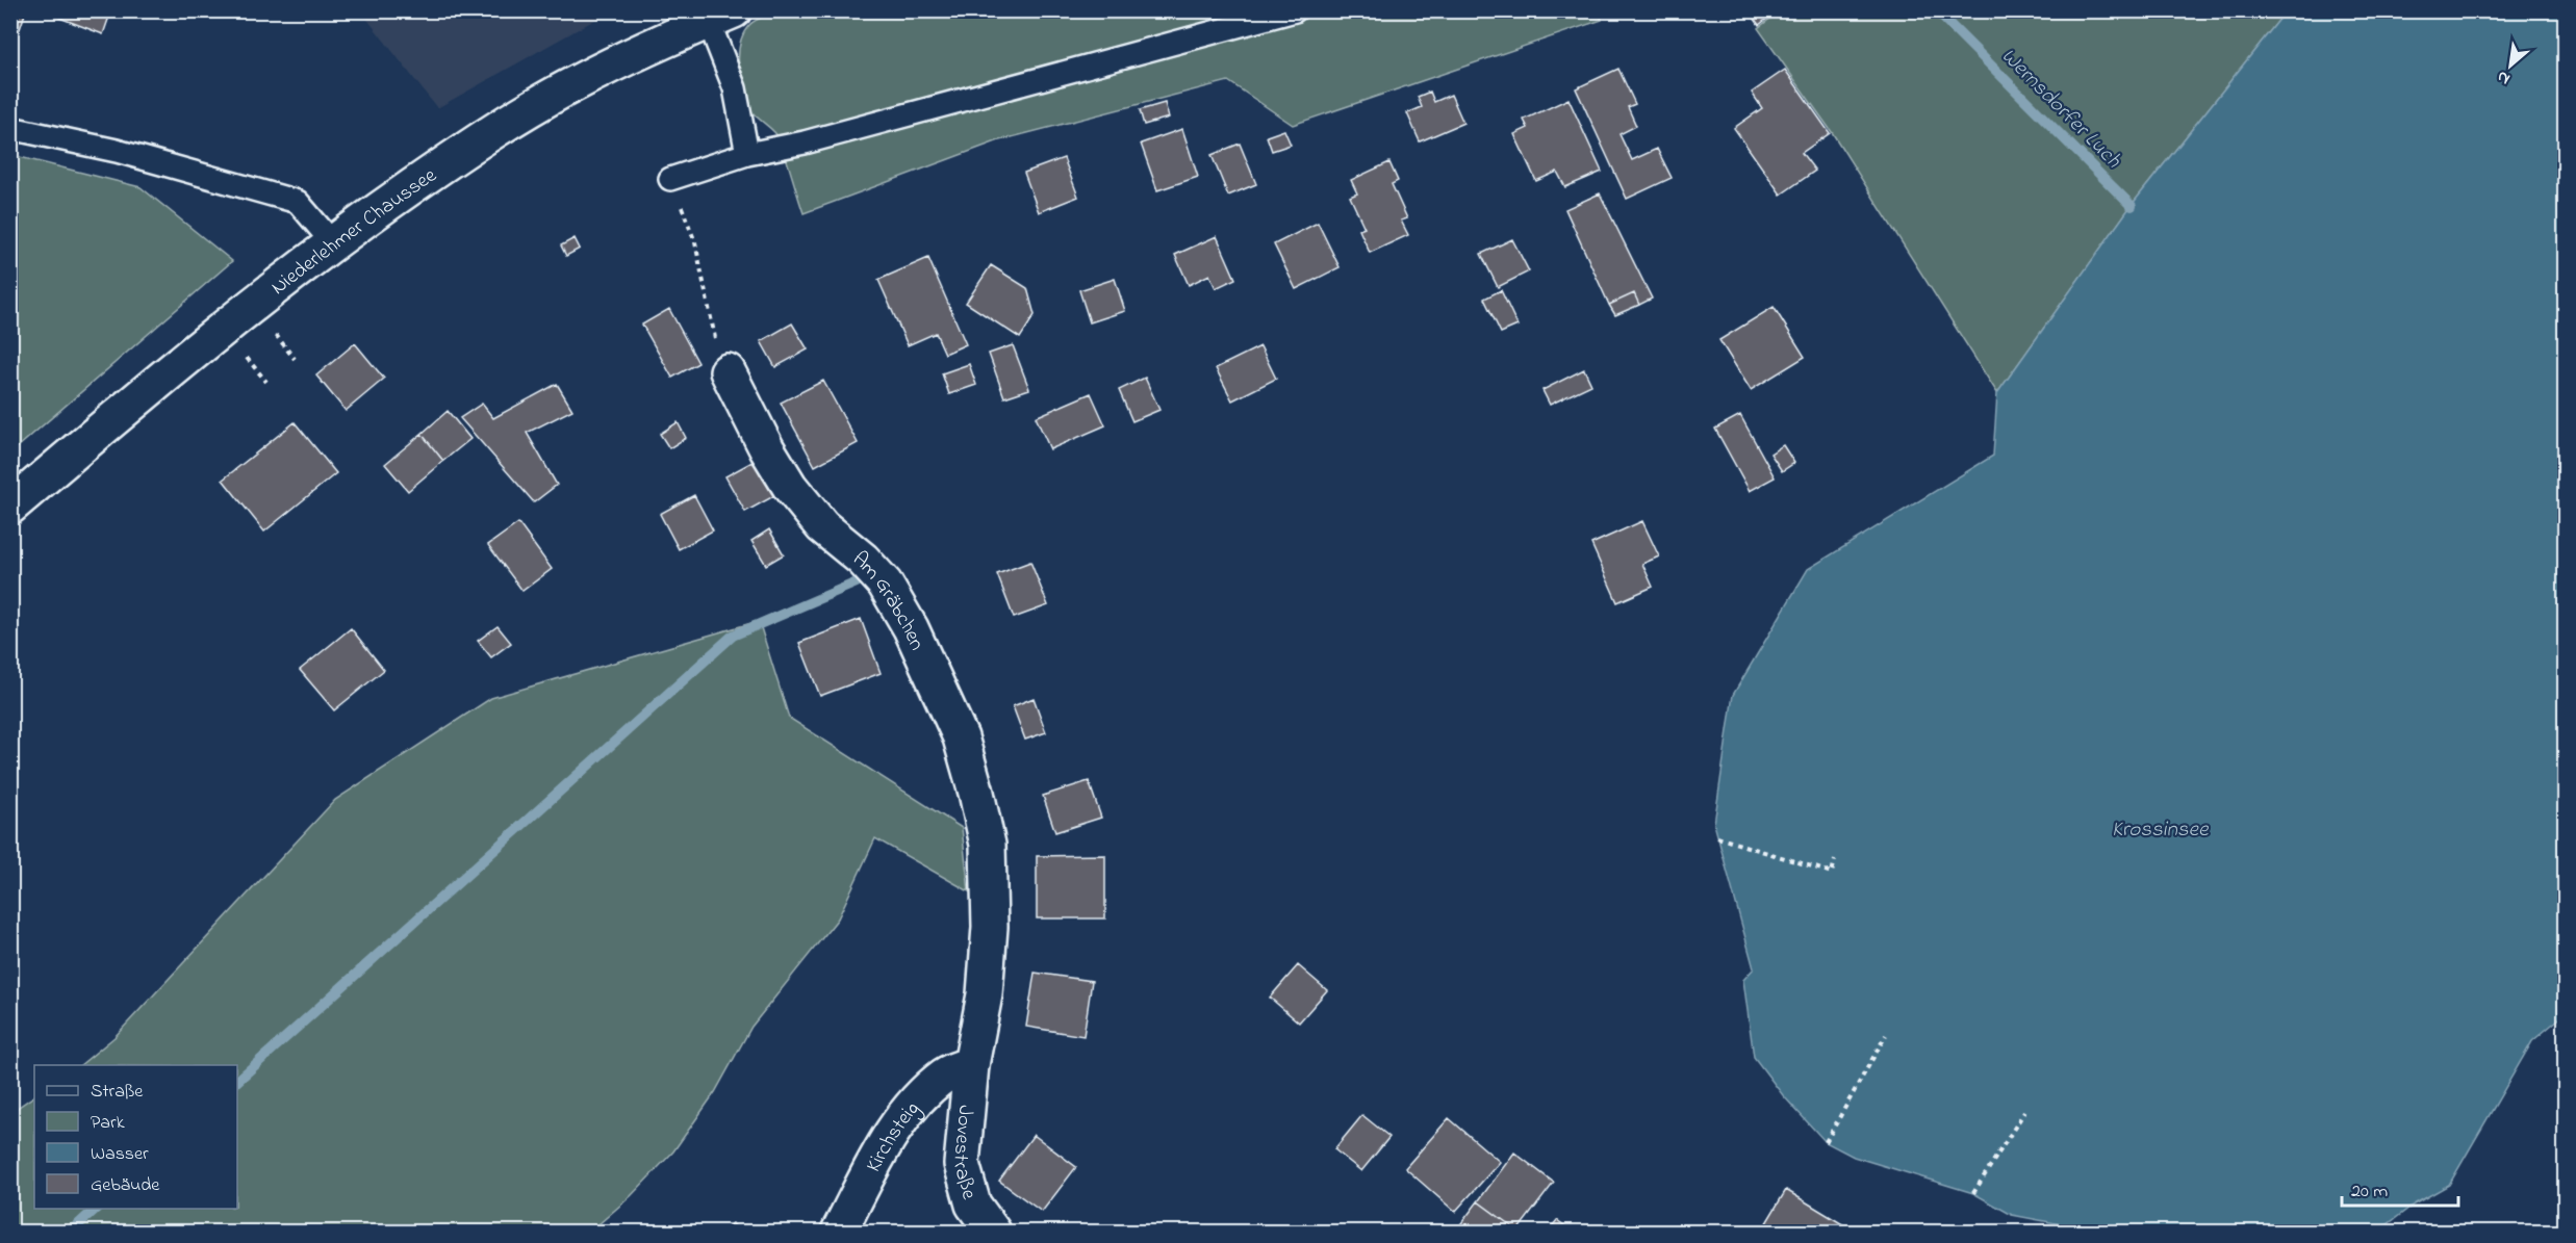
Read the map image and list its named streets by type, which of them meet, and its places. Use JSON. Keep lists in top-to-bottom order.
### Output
{
  "streets": {
    "street": [
      "Niederlehmer Chaussee",
      "Am Gräbchen",
      "Kirchsteig",
      "Jovestraße"
    ]
  },
  "crossings": [
    ["Am Gräbchen", "Kirchsteig"],
    ["Am Gräbchen", "Jovestraße"],
    ["Kirchsteig", "Jovestraße"]
  ],
  "water": ["Wernsdorfer Luch", "Krossinsee"],
  "legend": [
    "Straße",
    "Park",
    "Wasser",
    "Gebäude"
  ],
  "scale_bar": "20 m",
  "north": "bottom left"
}
